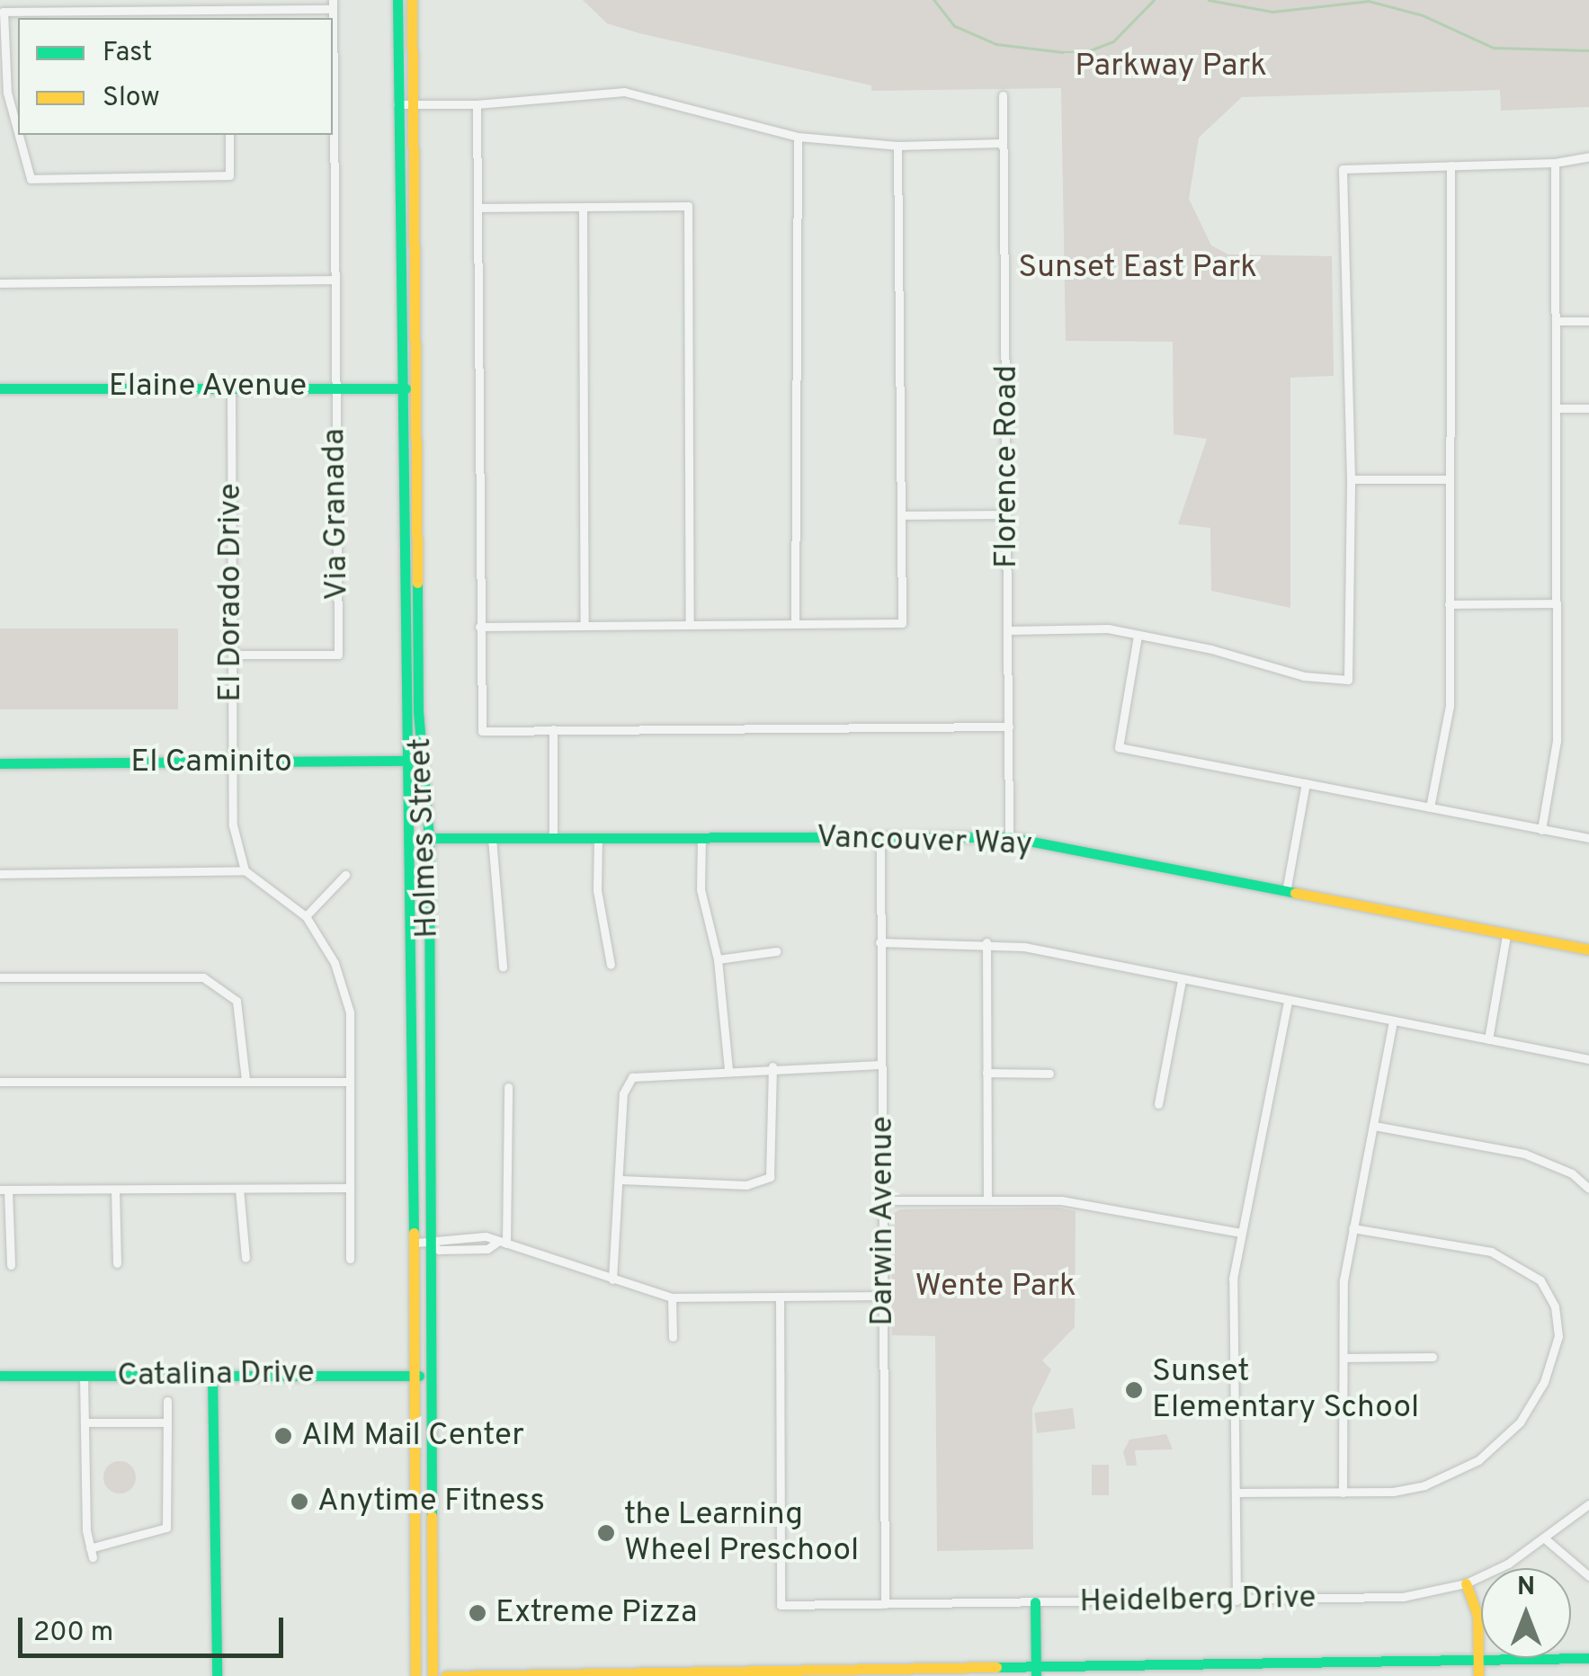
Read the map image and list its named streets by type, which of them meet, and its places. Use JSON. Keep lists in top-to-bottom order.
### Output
{
  "streets": {
    "main road": [
      "Elaine Avenue",
      "El Caminito",
      "Holmes Street",
      "Vancouver Way",
      "Catalina Drive"
    ],
    "street": [
      "Florence Road",
      "Via Granada",
      "El Dorado Drive",
      "Darwin Avenue",
      "Heidelberg Drive"
    ]
  },
  "crossings": [
    ["Elaine Avenue", "Via Granada"],
    ["Elaine Avenue", "El Dorado Drive"],
    ["Elaine Avenue", "Holmes Street"],
    ["Florence Road", "Vancouver Way"],
    ["Via Granada", "El Dorado Drive"],
    ["El Dorado Drive", "El Caminito"],
    ["El Caminito", "Holmes Street"],
    ["Holmes Street", "Vancouver Way"],
    ["Holmes Street", "Catalina Drive"],
    ["Vancouver Way", "Darwin Avenue"],
    ["Darwin Avenue", "Heidelberg Drive"]
  ],
  "parks": ["Parkway Park", "Sunset East Park", "Wente Park"],
  "places": [
    "Sunset Elementary School",
    "AIM Mail Center",
    "Anytime Fitness",
    "the Learning Wheel Preschool",
    "Extreme Pizza"
  ],
  "legend": ["Fast", "Slow"],
  "scale_bar": "200 m",
  "north": "top"
}
